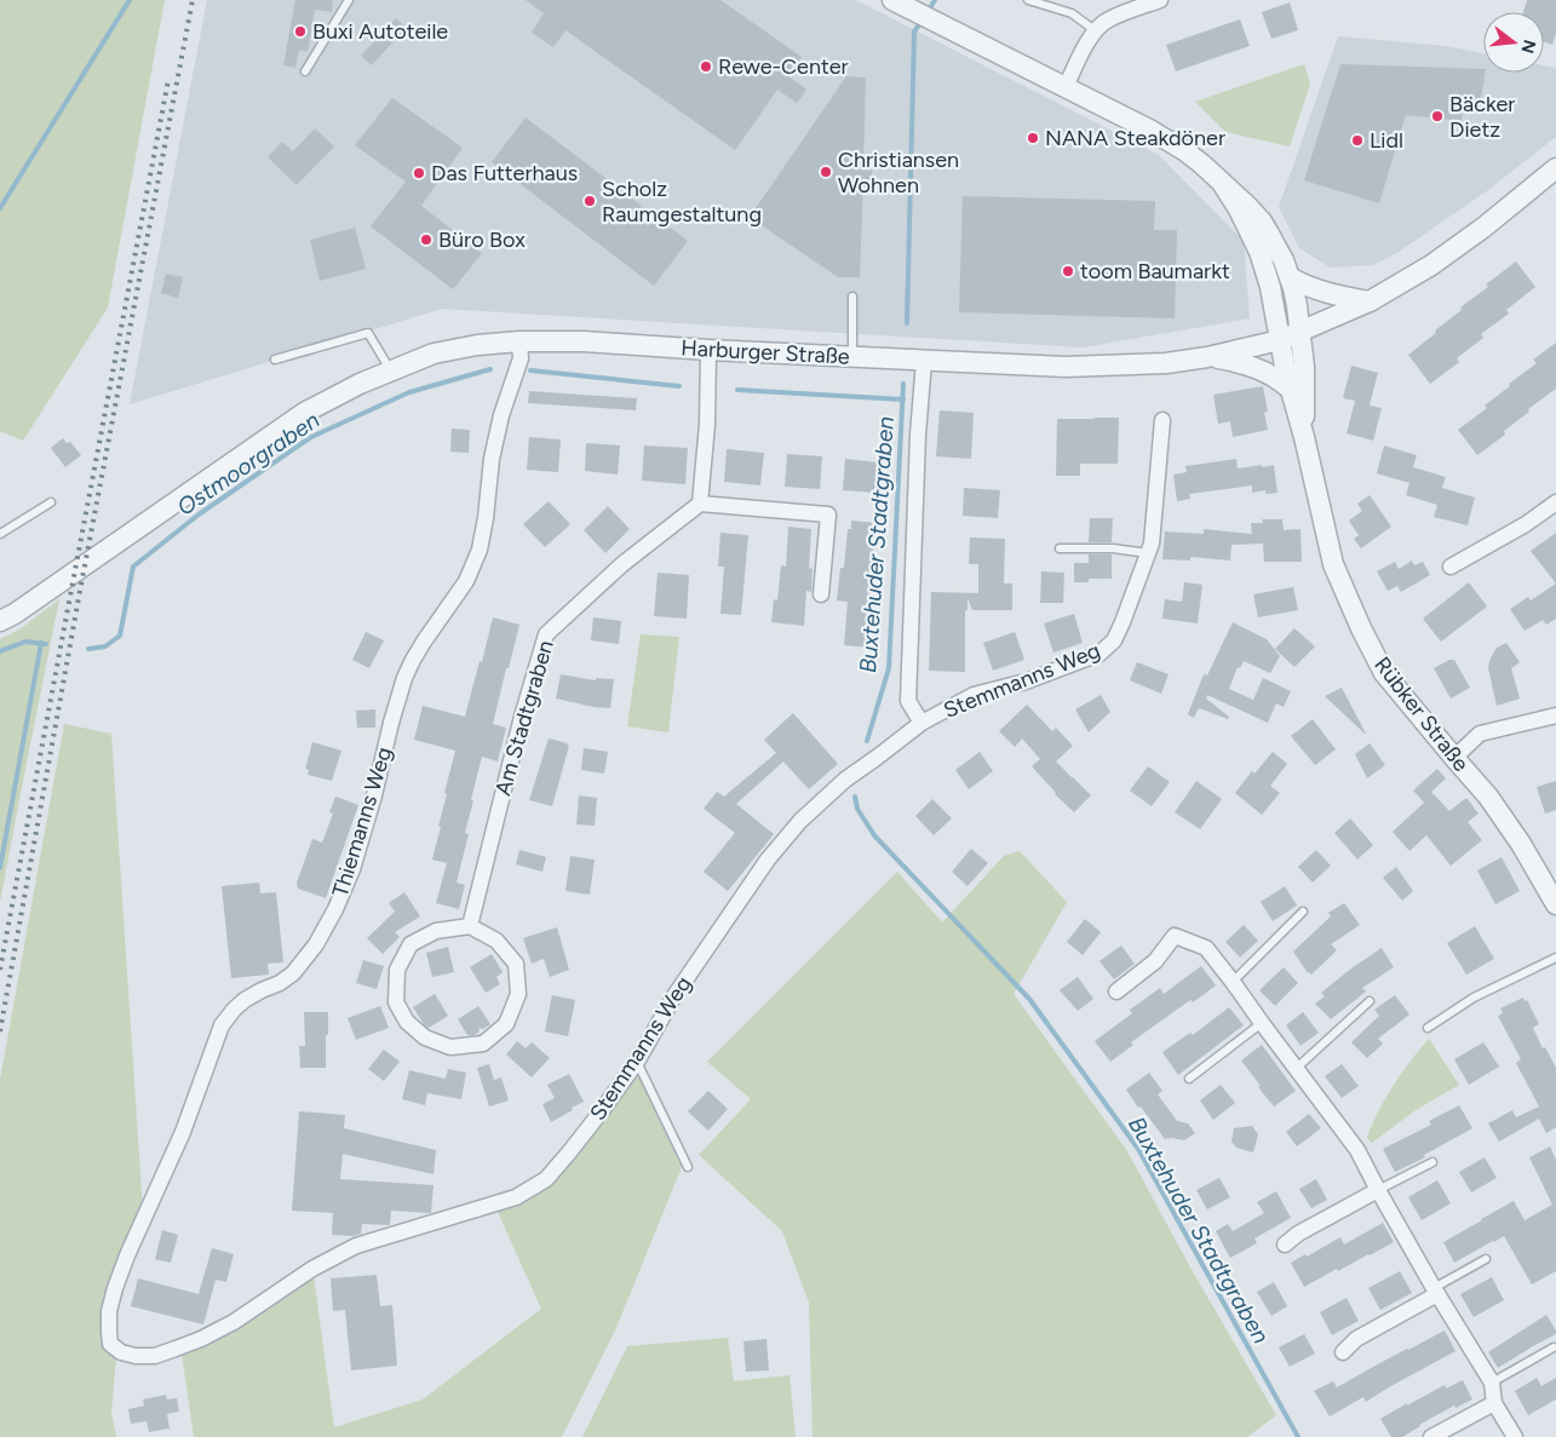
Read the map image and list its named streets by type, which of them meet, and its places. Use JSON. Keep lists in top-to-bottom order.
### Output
{
  "streets": {
    "street": [
      "Harburger Straße",
      "Stemmanns Weg",
      "Rübker Straße",
      "Am Stadtgraben",
      "Thiemanns Weg"
    ]
  },
  "crossings": [
    ["Harburger Straße", "Stemmanns Weg"],
    ["Harburger Straße", "Rübker Straße"],
    ["Harburger Straße", "Thiemanns Weg"],
    ["Stemmanns Weg", "Thiemanns Weg"]
  ],
  "water": ["Ostmoorgraben", "Buxtehuder Stadtgraben"],
  "places": [
    "Buxi Autoteile",
    "Rewe-Center",
    "Bäcker Dietz",
    "NANA Steakdöner",
    "Lidl",
    "Christiansen Wohnen",
    "Das Futterhaus",
    "Scholz Raumgestaltung",
    "Büro Box",
    "toom Baumarkt"
  ],
  "north": "right"
}
